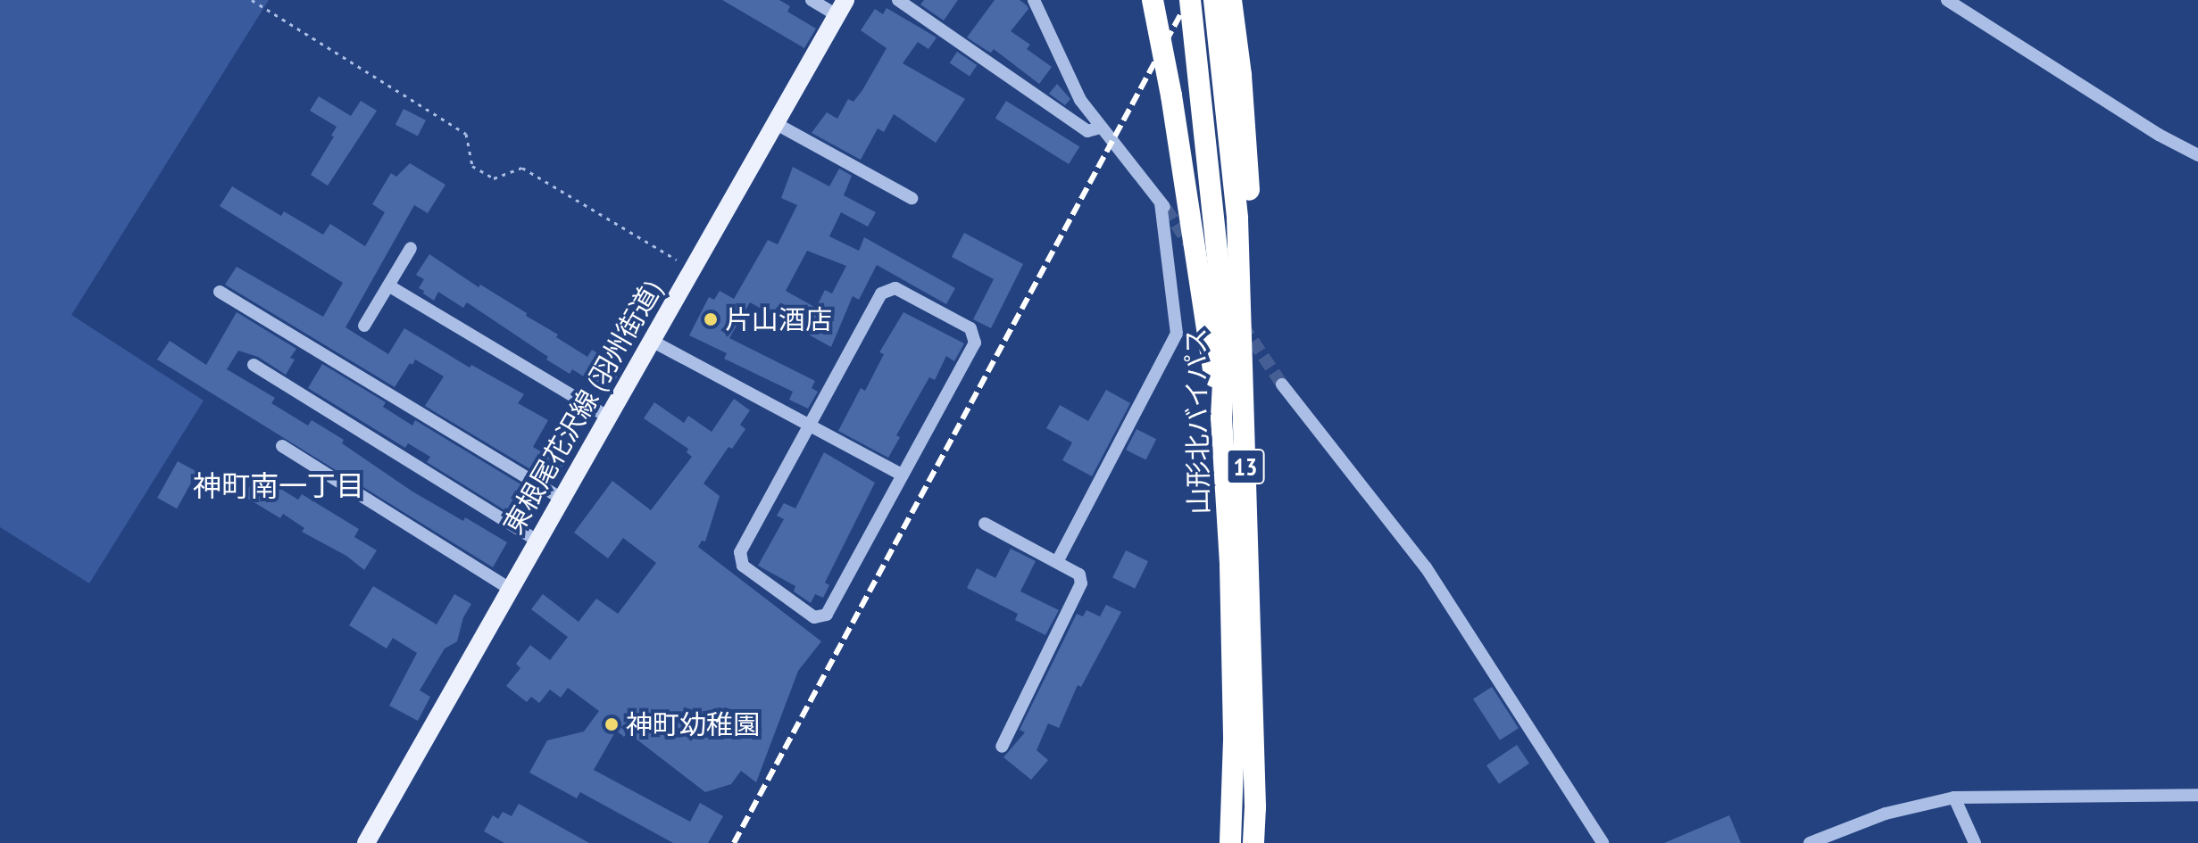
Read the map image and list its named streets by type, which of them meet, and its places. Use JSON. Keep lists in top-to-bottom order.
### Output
{
  "streets": {
    "highway": ["山形北バイパス", "13"],
    "main road": ["東根尾花沢線 (羽州街道)"]
  },
  "districts": ["神町南一丁目"],
  "places": ["片山酒店", "神町幼稚園"]
}
